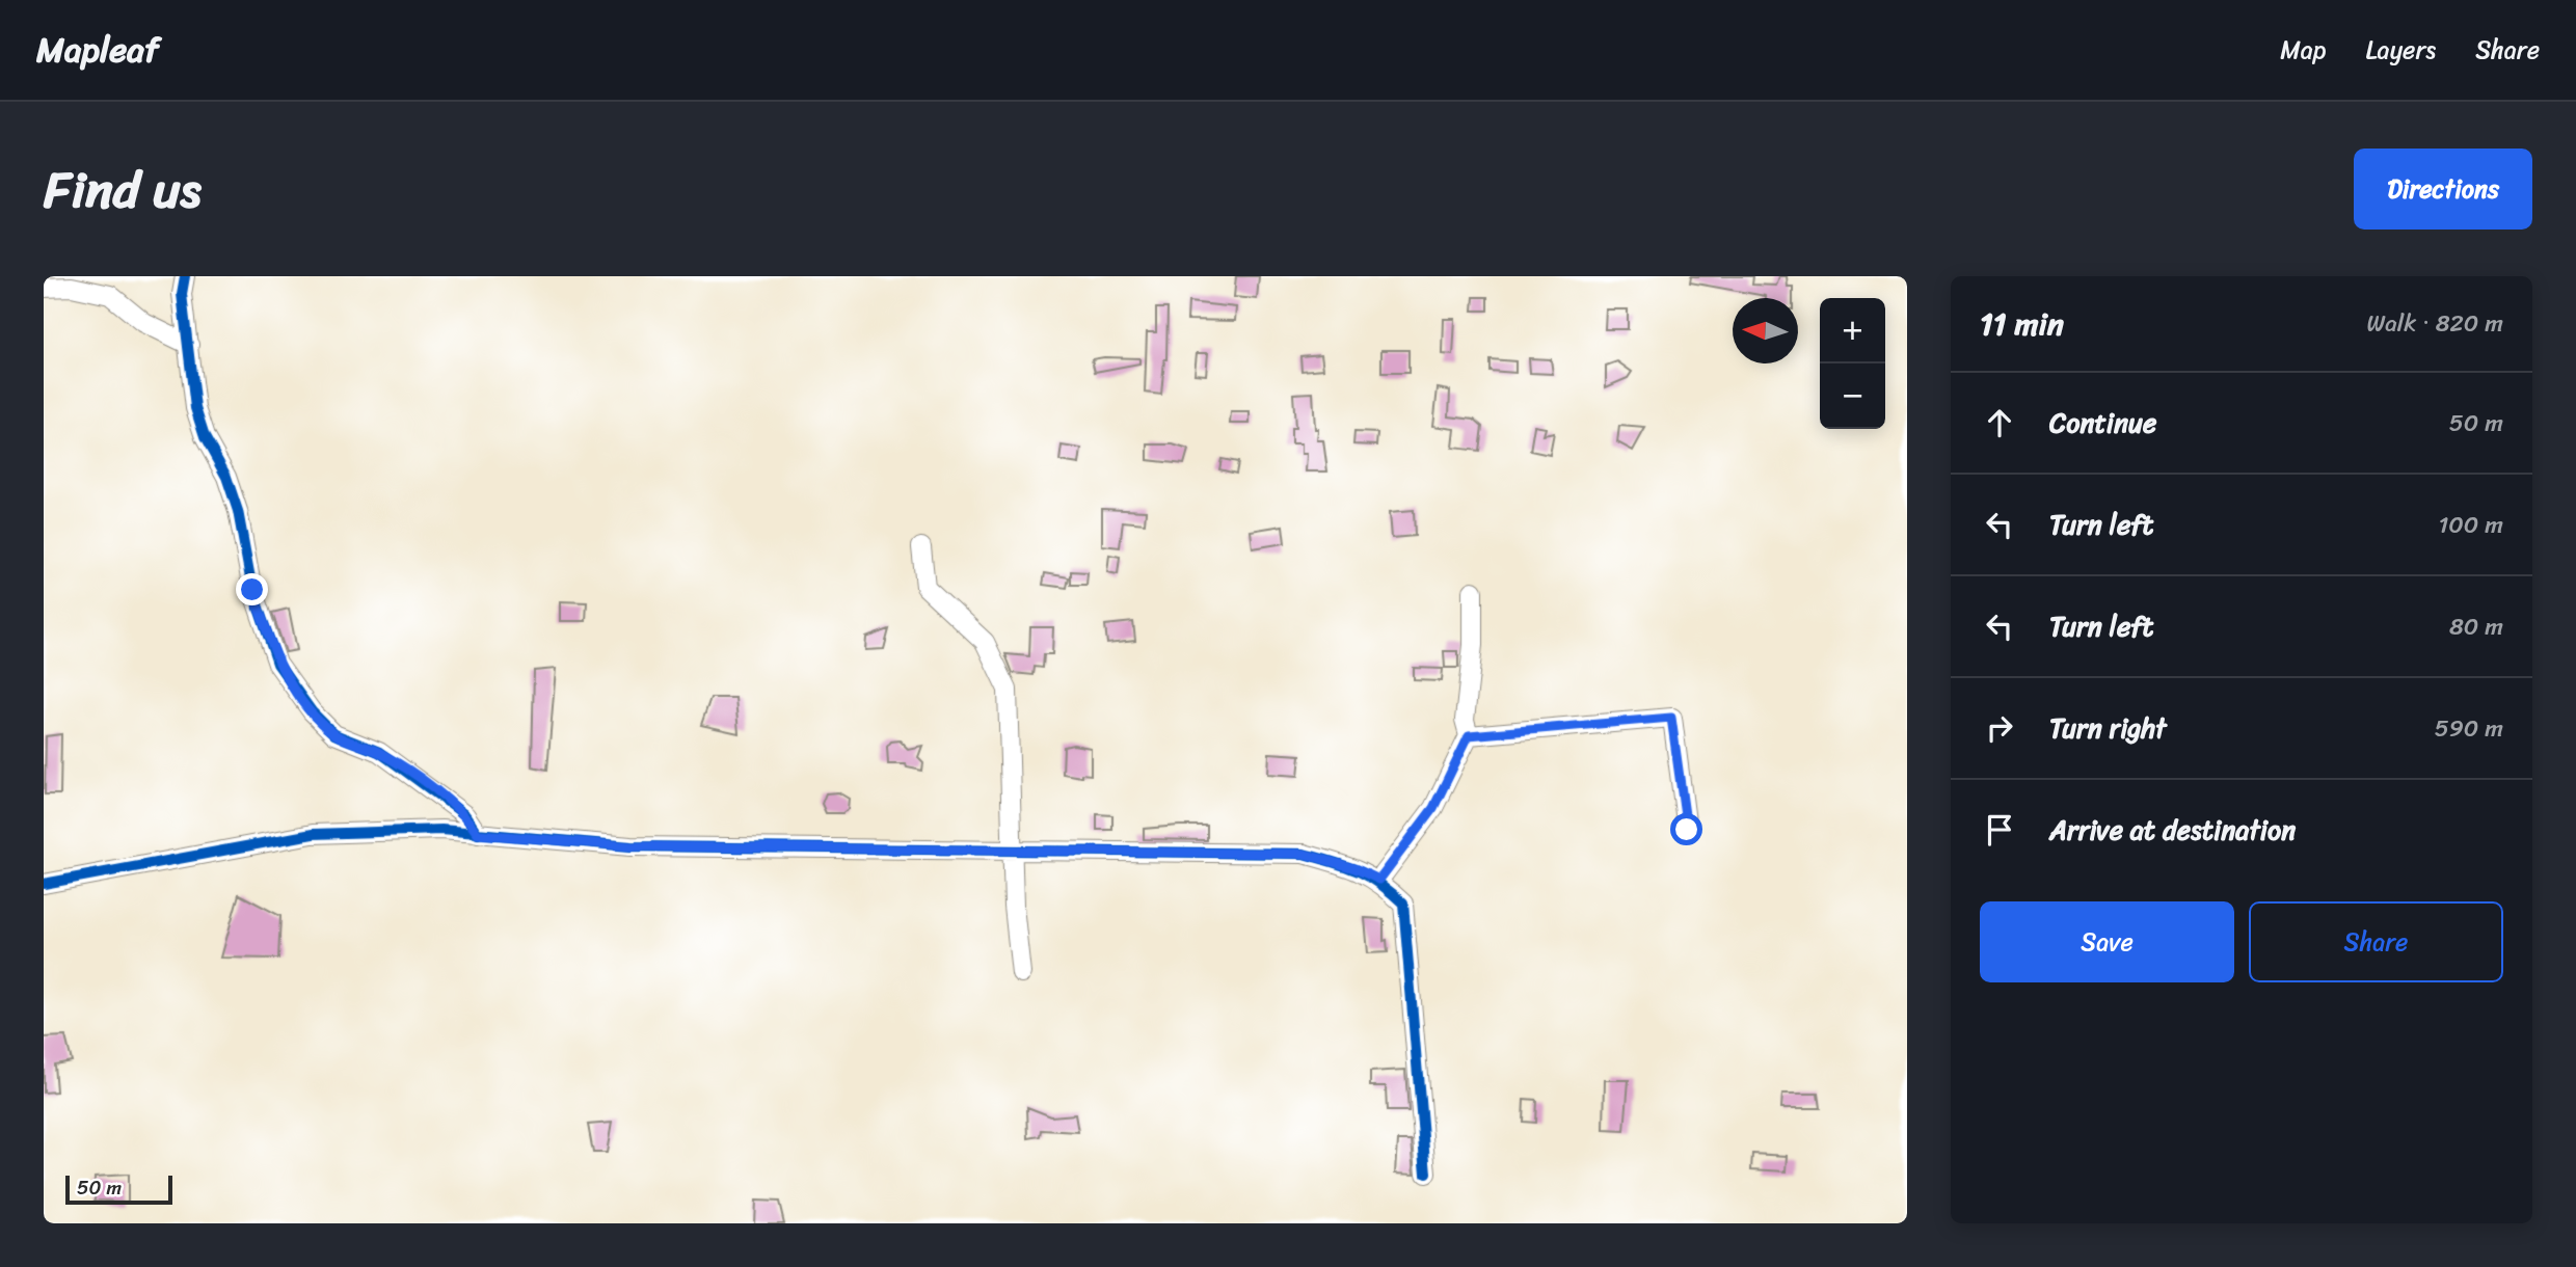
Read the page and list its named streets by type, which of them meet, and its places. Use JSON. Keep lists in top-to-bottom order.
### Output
{
  "scale_bar": "50 m",
  "north": "left",
  "page": {
    "header": "Mapleaf",
    "nav": ["Map", "Layers", "Share"],
    "title": "Find us",
    "buttons": [
      "Directions",
      ["Save", "Share"]
    ],
    "heading": ["11 min", "Walk · 820 m"],
    "map_buttons": ["+", "−"],
    "list": [
      ["Continue", "50 m"],
      ["Turn left", "100 m"],
      ["Turn left", "80 m"],
      ["Turn right", "590 m"],
      "Arrive at destination"
    ],
    "scale": "50 m"
  }
}
